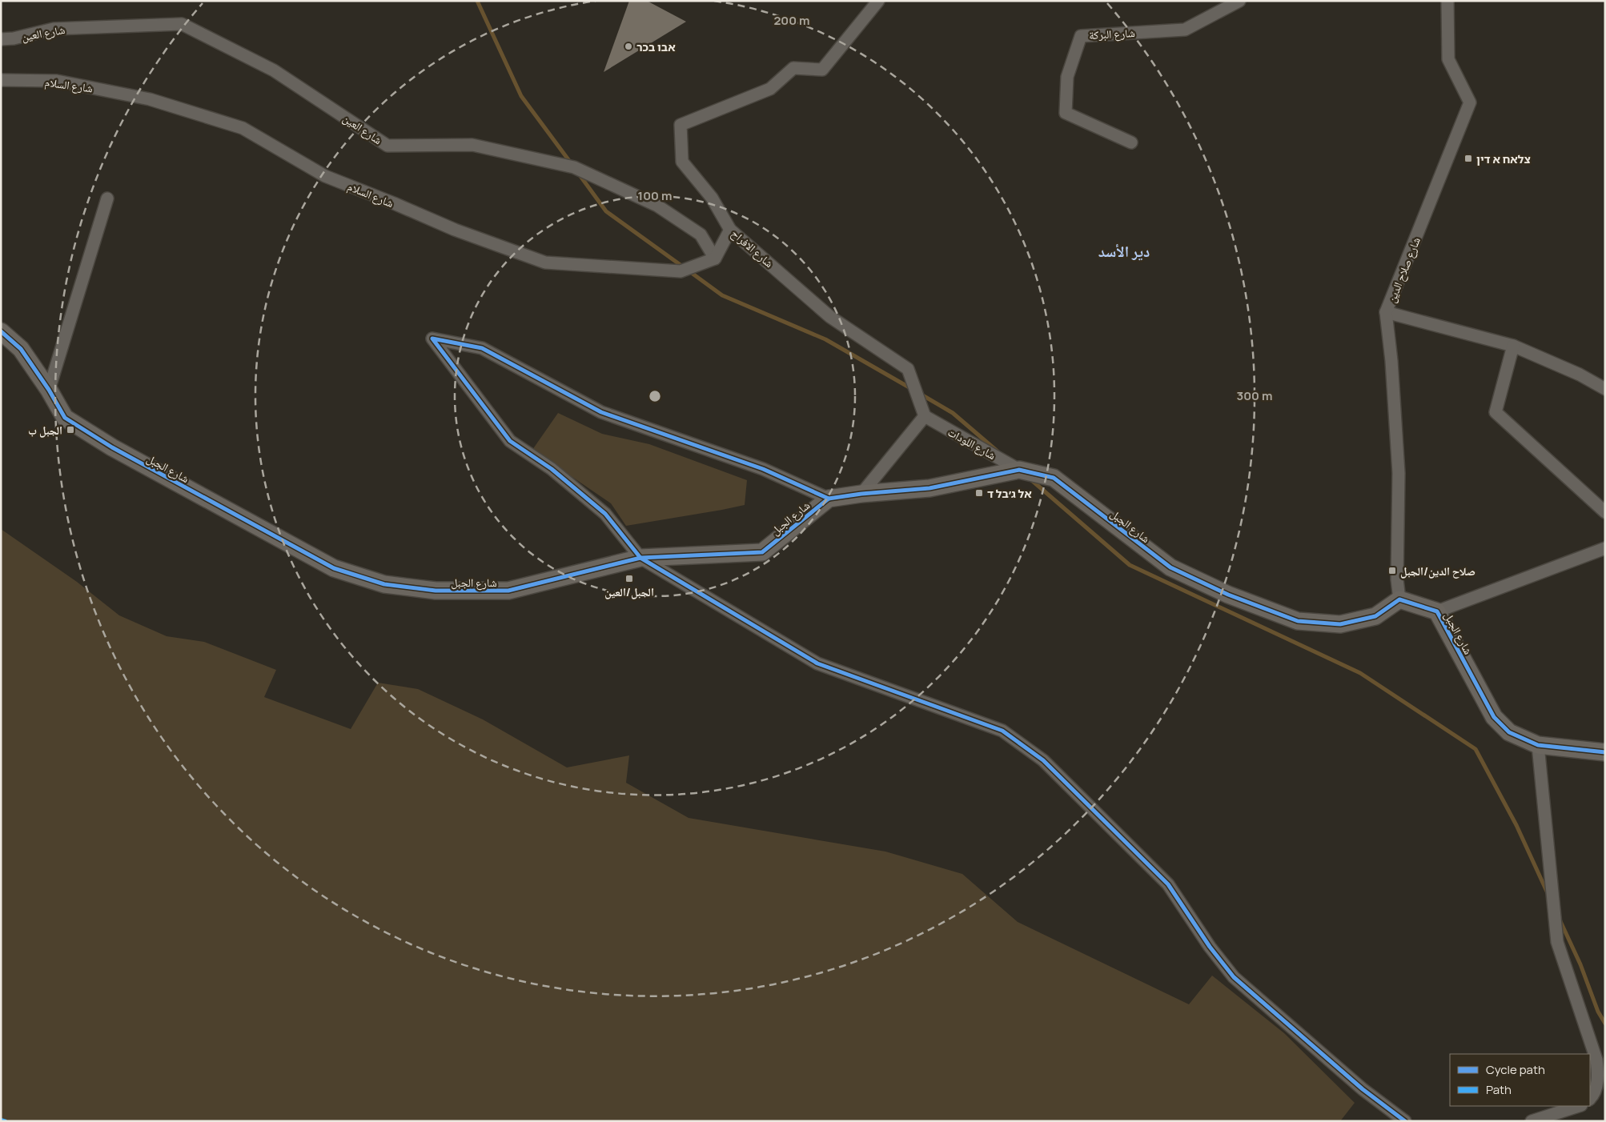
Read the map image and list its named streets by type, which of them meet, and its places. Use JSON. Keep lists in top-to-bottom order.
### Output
{
  "streets": {
    "street": [
      "شارع العين",
      "شارع البركة",
      "شارع السلام",
      "شارع الافراح",
      "شارع صلاح الدين",
      "شارع اللودات",
      "شارع الجبل"
    ]
  },
  "crossings": [
    ["شارع العين", "شارع السلام"],
    ["شارع الافراح", "شارع اللودات"],
    ["شارع صلاح الدين", "شارع الجبل"],
    ["شارع اللودات", "شارع الجبل"]
  ],
  "districts": ["دير الأسد"],
  "places": {
    "other": ["אבו בכר"],
    "transit": [
      "צלאח א דין",
      "الجبل ب",
      "אל ג׳בל ד",
      "صلاح الدين/الجبل",
      "الجبل/العين"
    ]
  },
  "legend": ["Cycle path", "Path"],
  "rings": ["200 m", "100 m", "300 m"]
}
